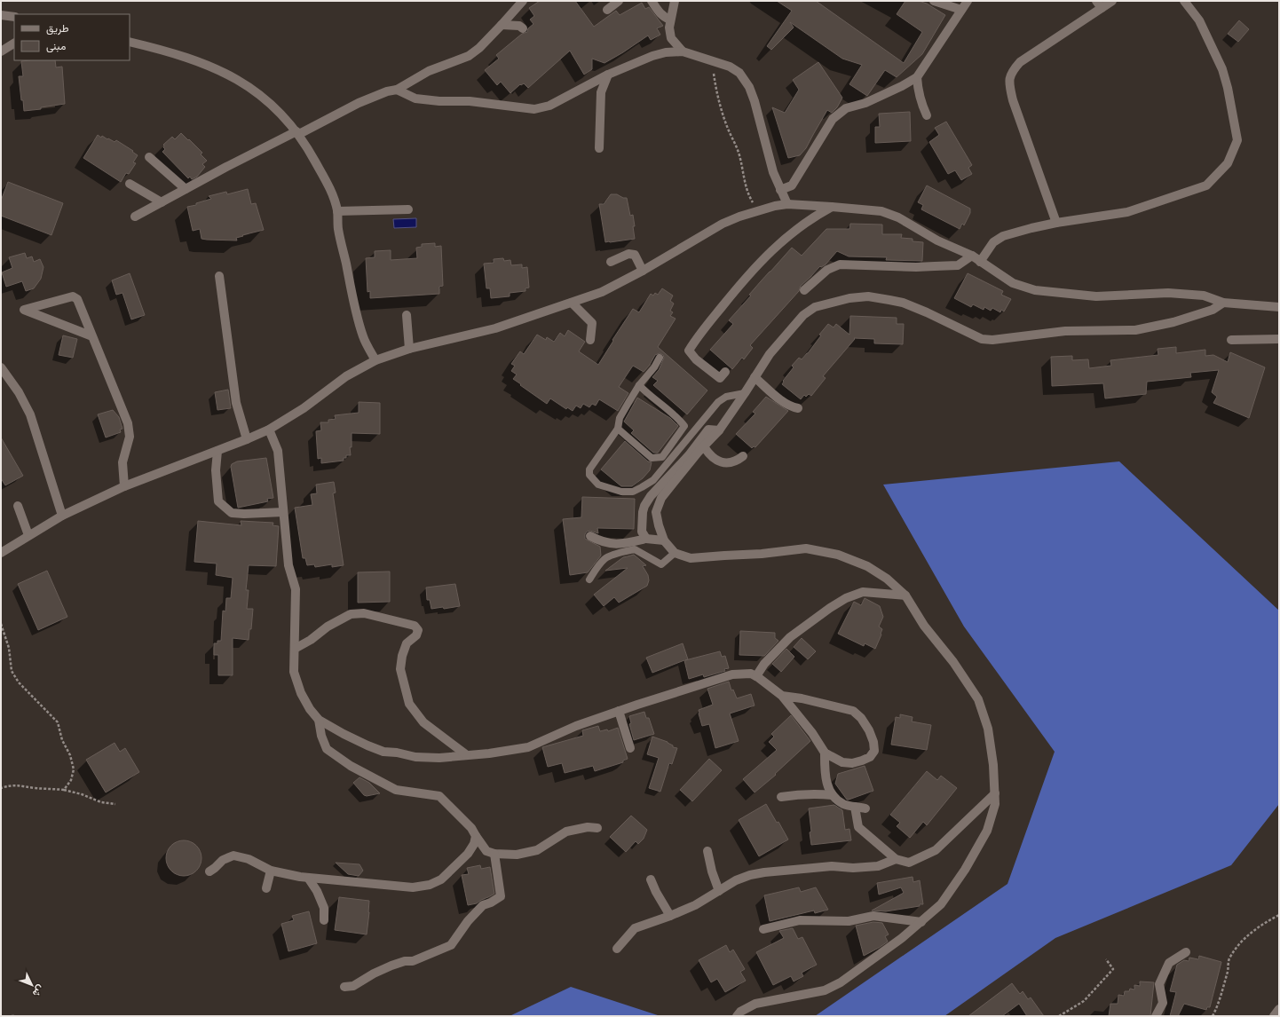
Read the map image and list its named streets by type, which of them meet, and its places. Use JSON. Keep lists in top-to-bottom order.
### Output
{
  "legend": ["طريق", "مبنى"],
  "north": "bottom right"
}
